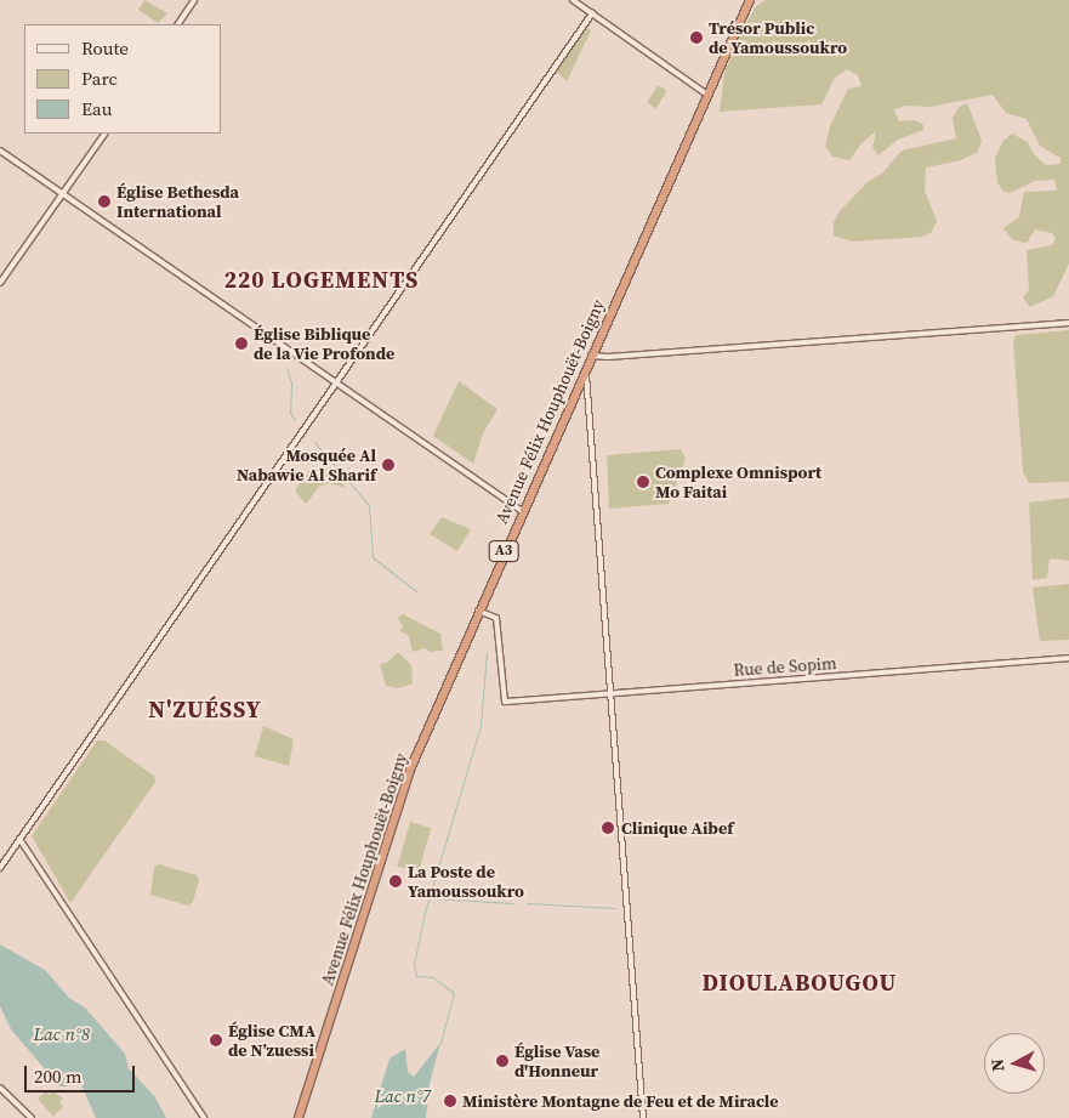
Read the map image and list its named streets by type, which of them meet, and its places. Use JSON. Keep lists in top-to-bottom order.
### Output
{
  "streets": {
    "highway": ["Avenue Félix Houphouët-Boigny", "A3"],
    "street": ["Rue de Sopim"]
  },
  "crossings": [
    ["Avenue Félix Houphouët-Boigny", "Rue de Sopim"]
  ],
  "districts": ["220 LOGEMENTS", "N'ZUÉSSY", "DIOULABOUGOU"],
  "water": ["Lac n°8", "Lac n°7"],
  "places": [
    "Trésor Public de Yamoussoukro",
    "Église Bethesda International",
    "Église Biblique de la Vie Profonde",
    "Mosquée Al Nabawie Al Sharif",
    "Complexe Omnisport Mo Faitai",
    "Clinique Aibef",
    "La Poste de Yamoussoukro",
    "Église CMA de N’zuessi",
    "Église Vase d'Honneur",
    "Ministère Montagne de Feu et de Miracle"
  ],
  "legend": ["Route", "Parc", "Eau"],
  "scale_bar": "200 m",
  "north": "left"
}
